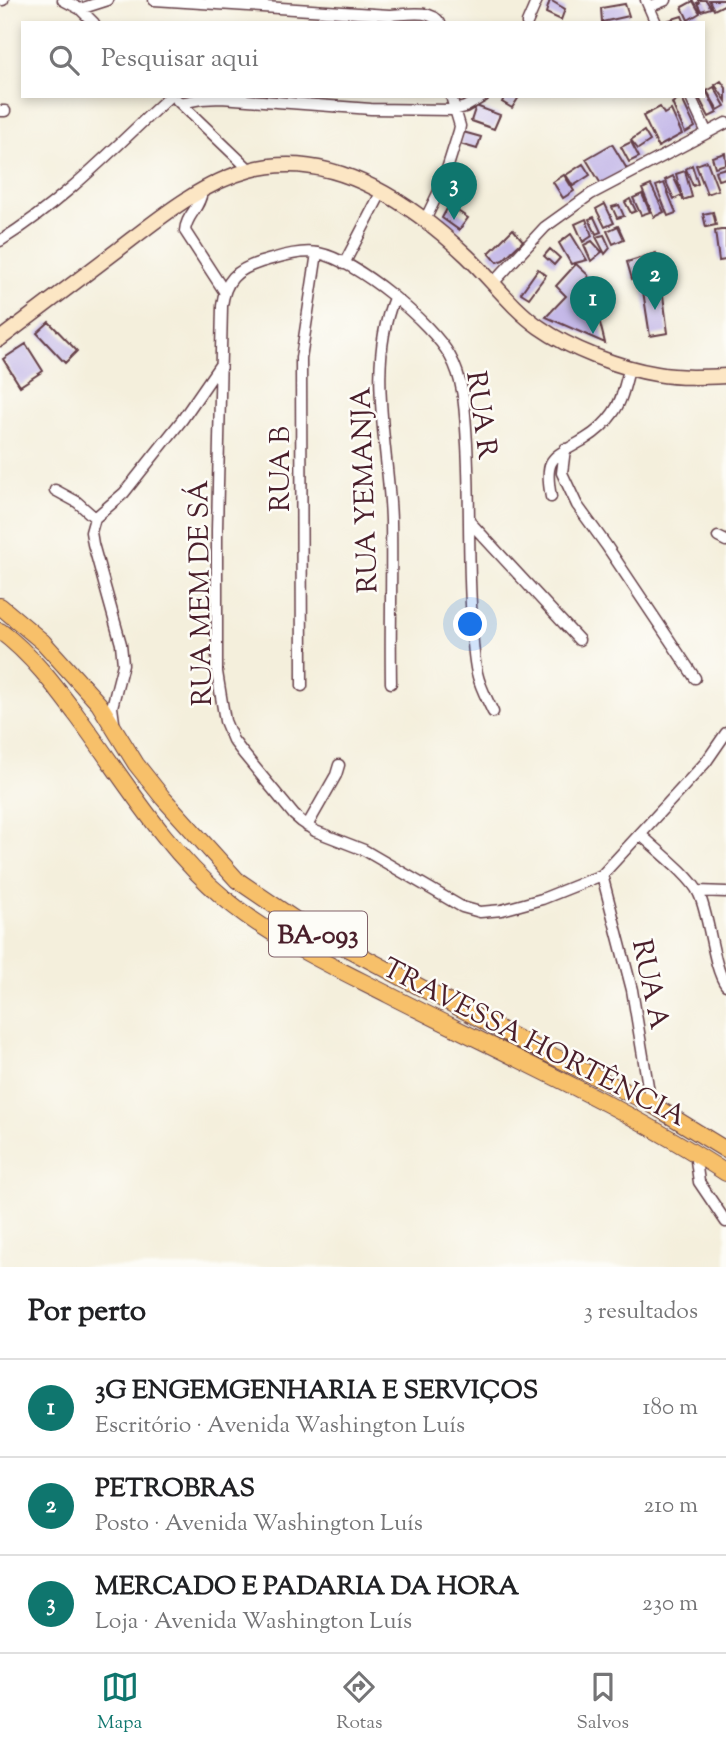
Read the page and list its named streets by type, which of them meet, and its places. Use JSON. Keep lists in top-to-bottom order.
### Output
{
  "streets": {
    "main road": ["BA-093", "TRAVESSA HORTÊNCIA"],
    "street": [
      "RUA R",
      "RUA B",
      "RUA YEMANJA",
      "RUA MEM DE SÁ",
      "RUA A"
    ]
  },
  "crossings": [
    ["RUA R", "RUA B"],
    ["RUA R", "RUA YEMANJA"],
    ["RUA MEM DE SÁ", "RUA A"],
    ["RUA A", "TRAVESSA HORTÊNCIA"]
  ],
  "page": {
    "search": "Pesquisar aqui",
    "pins": ["3", "2", "1"],
    "heading": ["Por perto", "3 resultados"],
    "list": [
      {
        "mark": "1",
        "name": "3G ENGEMGENHARIA E SERVIÇOS",
        "note": "Escritório · Avenida Washington Luís",
        "value": "180 m"
      },
      {
        "mark": "2",
        "name": "PETROBRAS",
        "note": "Posto · Avenida Washington Luís",
        "value": "210 m"
      },
      {
        "mark": "3",
        "name": "MERCADO E PADARIA DA HORA",
        "note": "Loja · Avenida Washington Luís",
        "value": "230 m"
      }
    ],
    "nav": ["Mapa", "Rotas", "Salvos"]
  }
}
